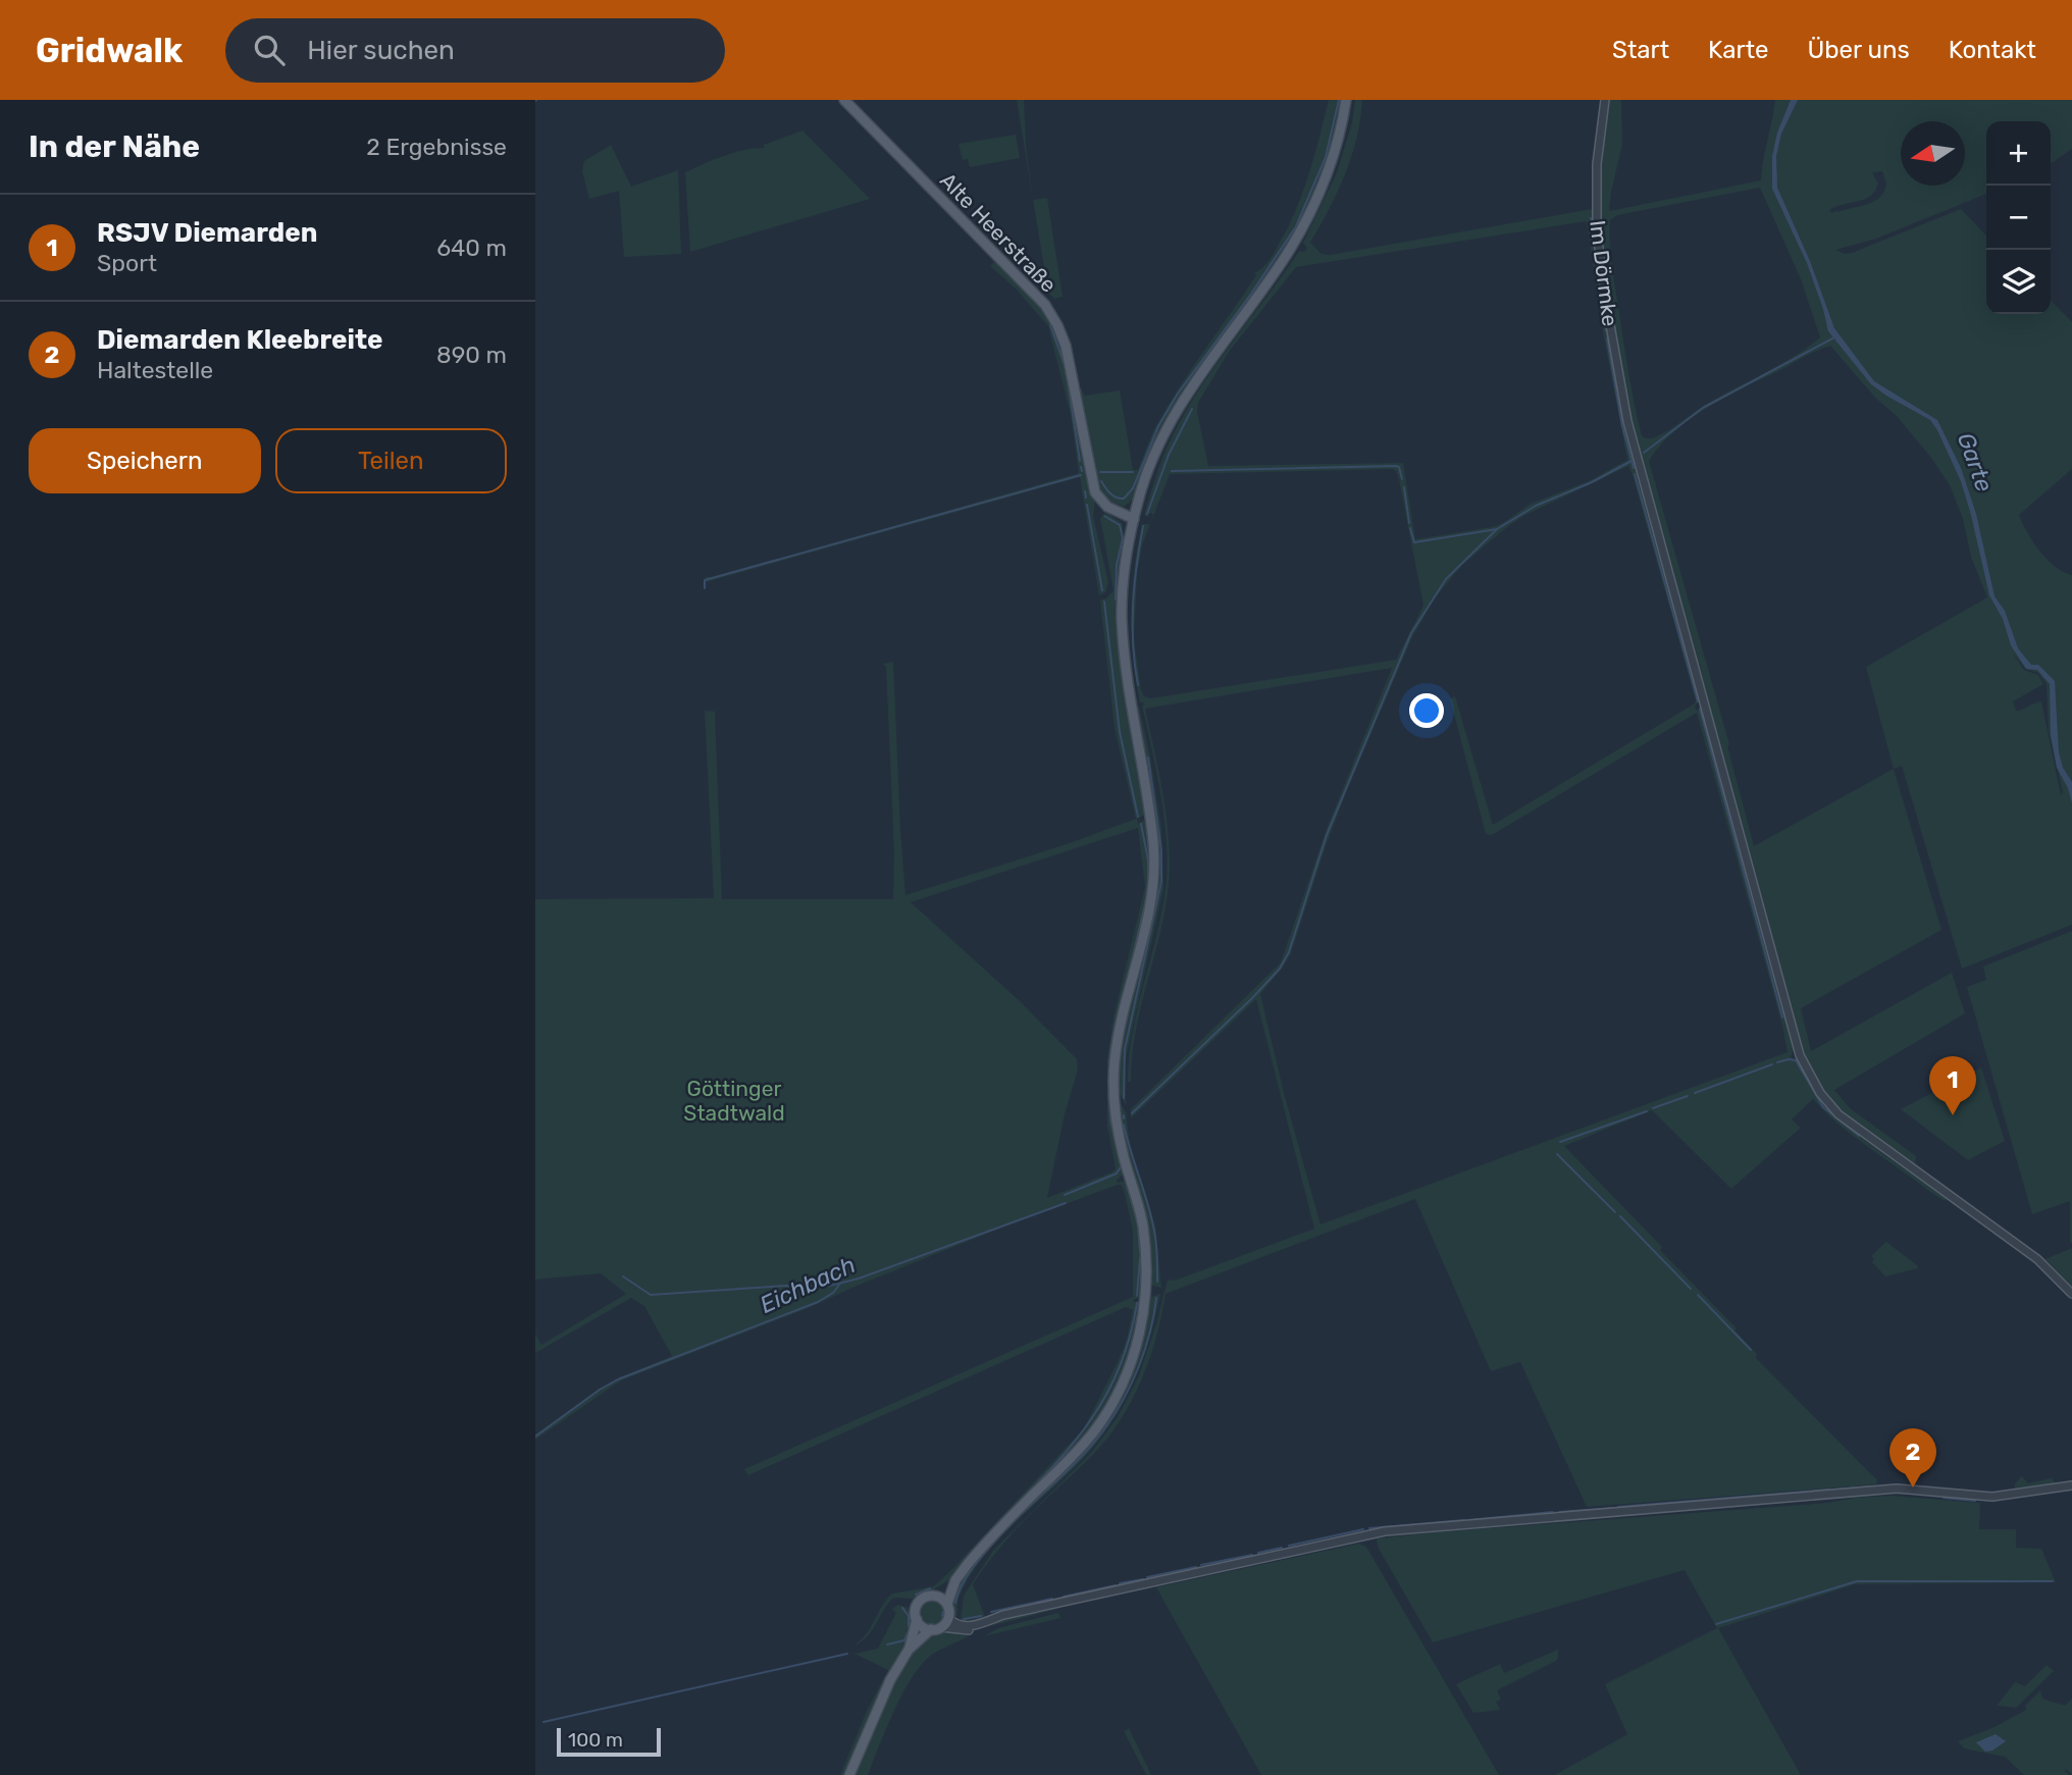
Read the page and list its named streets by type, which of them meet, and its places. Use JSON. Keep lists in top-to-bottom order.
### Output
{
  "streets": {
    "main road": ["Alte Heerstraße"],
    "street": ["Im Dörmke"]
  },
  "water": ["Garte", "Eichbach"],
  "parks": ["Göttinger Stadtwald"],
  "scale_bar": "100 m",
  "north": "left",
  "page": {
    "header": "Gridwalk",
    "search": "Hier suchen",
    "nav": [
      "Start",
      "Karte",
      "Über uns",
      "Kontakt"
    ],
    "heading": ["In der Nähe", "2 Ergebnisse"],
    "map_buttons": ["+", "−"],
    "list": [
      {
        "mark": "1",
        "name": "RSJV Diemarden",
        "note": "Sport",
        "value": "640 m"
      },
      {
        "mark": "2",
        "name": "Diemarden Kleebreite",
        "note": "Haltestelle",
        "value": "890 m"
      }
    ],
    "buttons": ["Speichern", "Teilen"],
    "pins": ["1", "2"],
    "scale": "100 m"
  }
}
